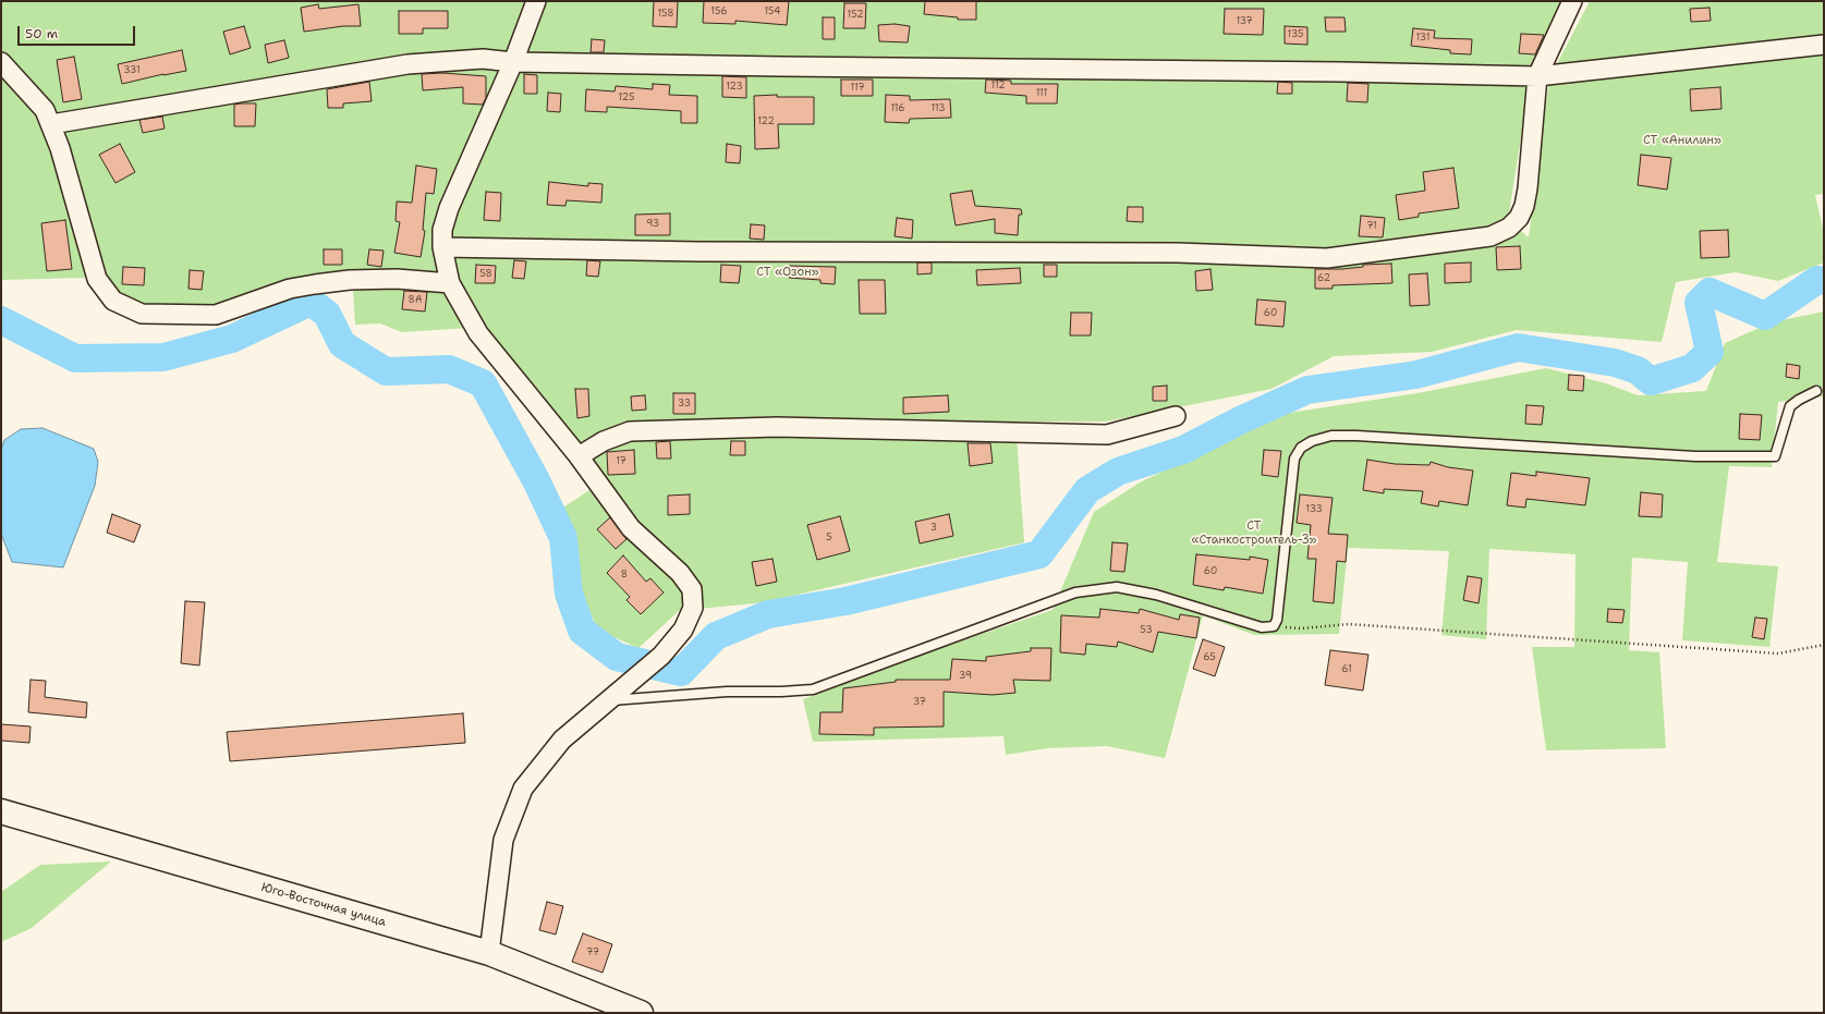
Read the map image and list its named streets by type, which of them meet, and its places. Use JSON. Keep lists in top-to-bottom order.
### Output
{
  "streets": {
    "street": ["Юго-Восточная улица"]
  },
  "parks": ["СТ «Анилин»", "СТ «Озон»", "СТ «Станкостроитель-3»"],
  "house_numbers": [
    "156",
    "154",
    "158",
    "152",
    "137",
    "135",
    "131",
    "331",
    "112",
    "123",
    "117",
    "111",
    "125",
    "116",
    "113",
    "122",
    "93",
    "71",
    "58",
    "62",
    "8А",
    "60",
    "33",
    "17",
    "133",
    "3",
    "5",
    "60",
    "8",
    "53",
    "65",
    "61",
    "39",
    "37",
    "77"
  ],
  "scale_bar": "50 m"
}
